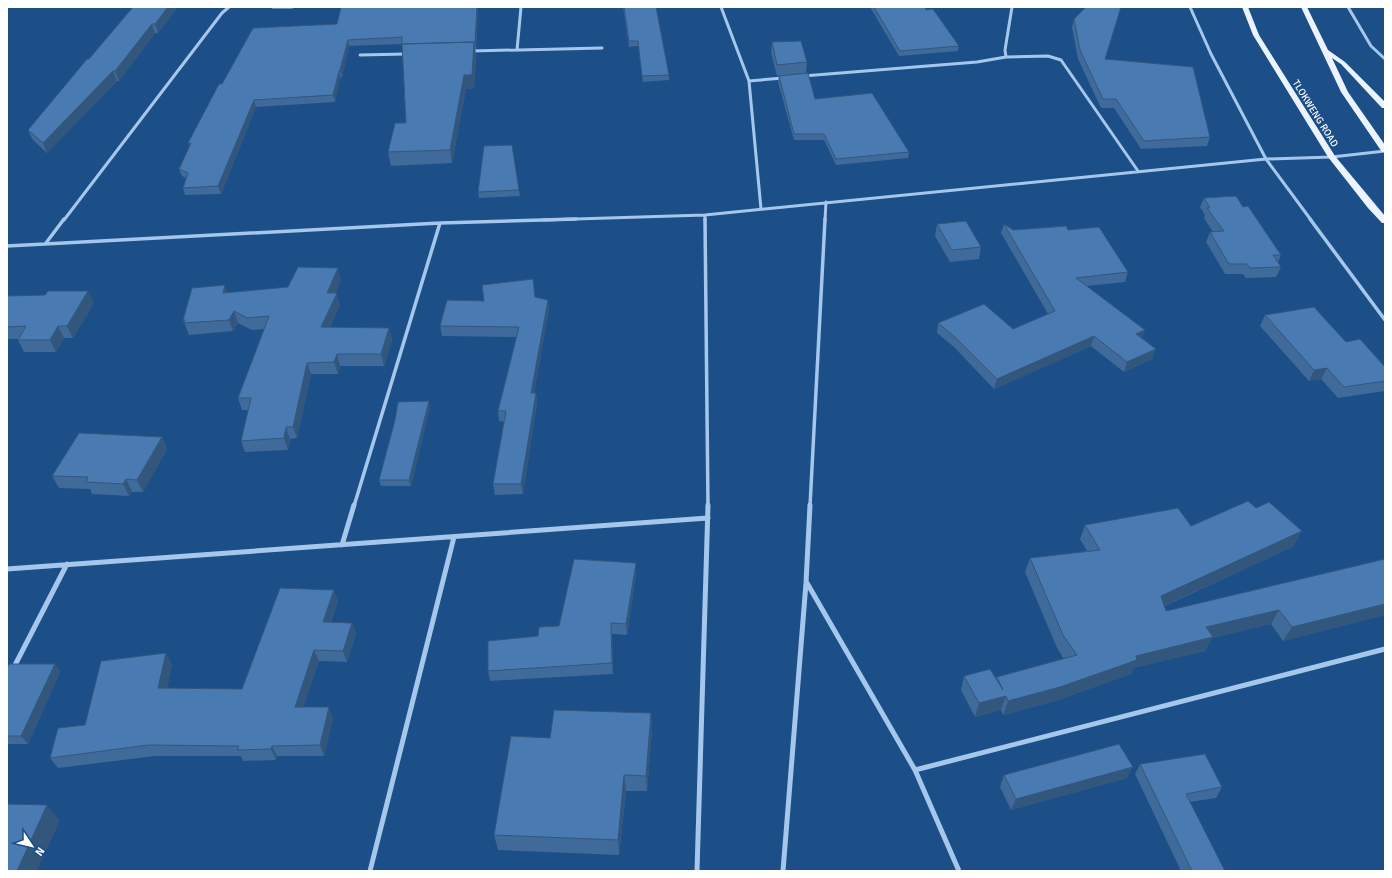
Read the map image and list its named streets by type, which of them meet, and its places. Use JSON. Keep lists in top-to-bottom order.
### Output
{
  "streets": {
    "main road": ["TLOKWENG ROAD"]
  },
  "north": "bottom right"
}
